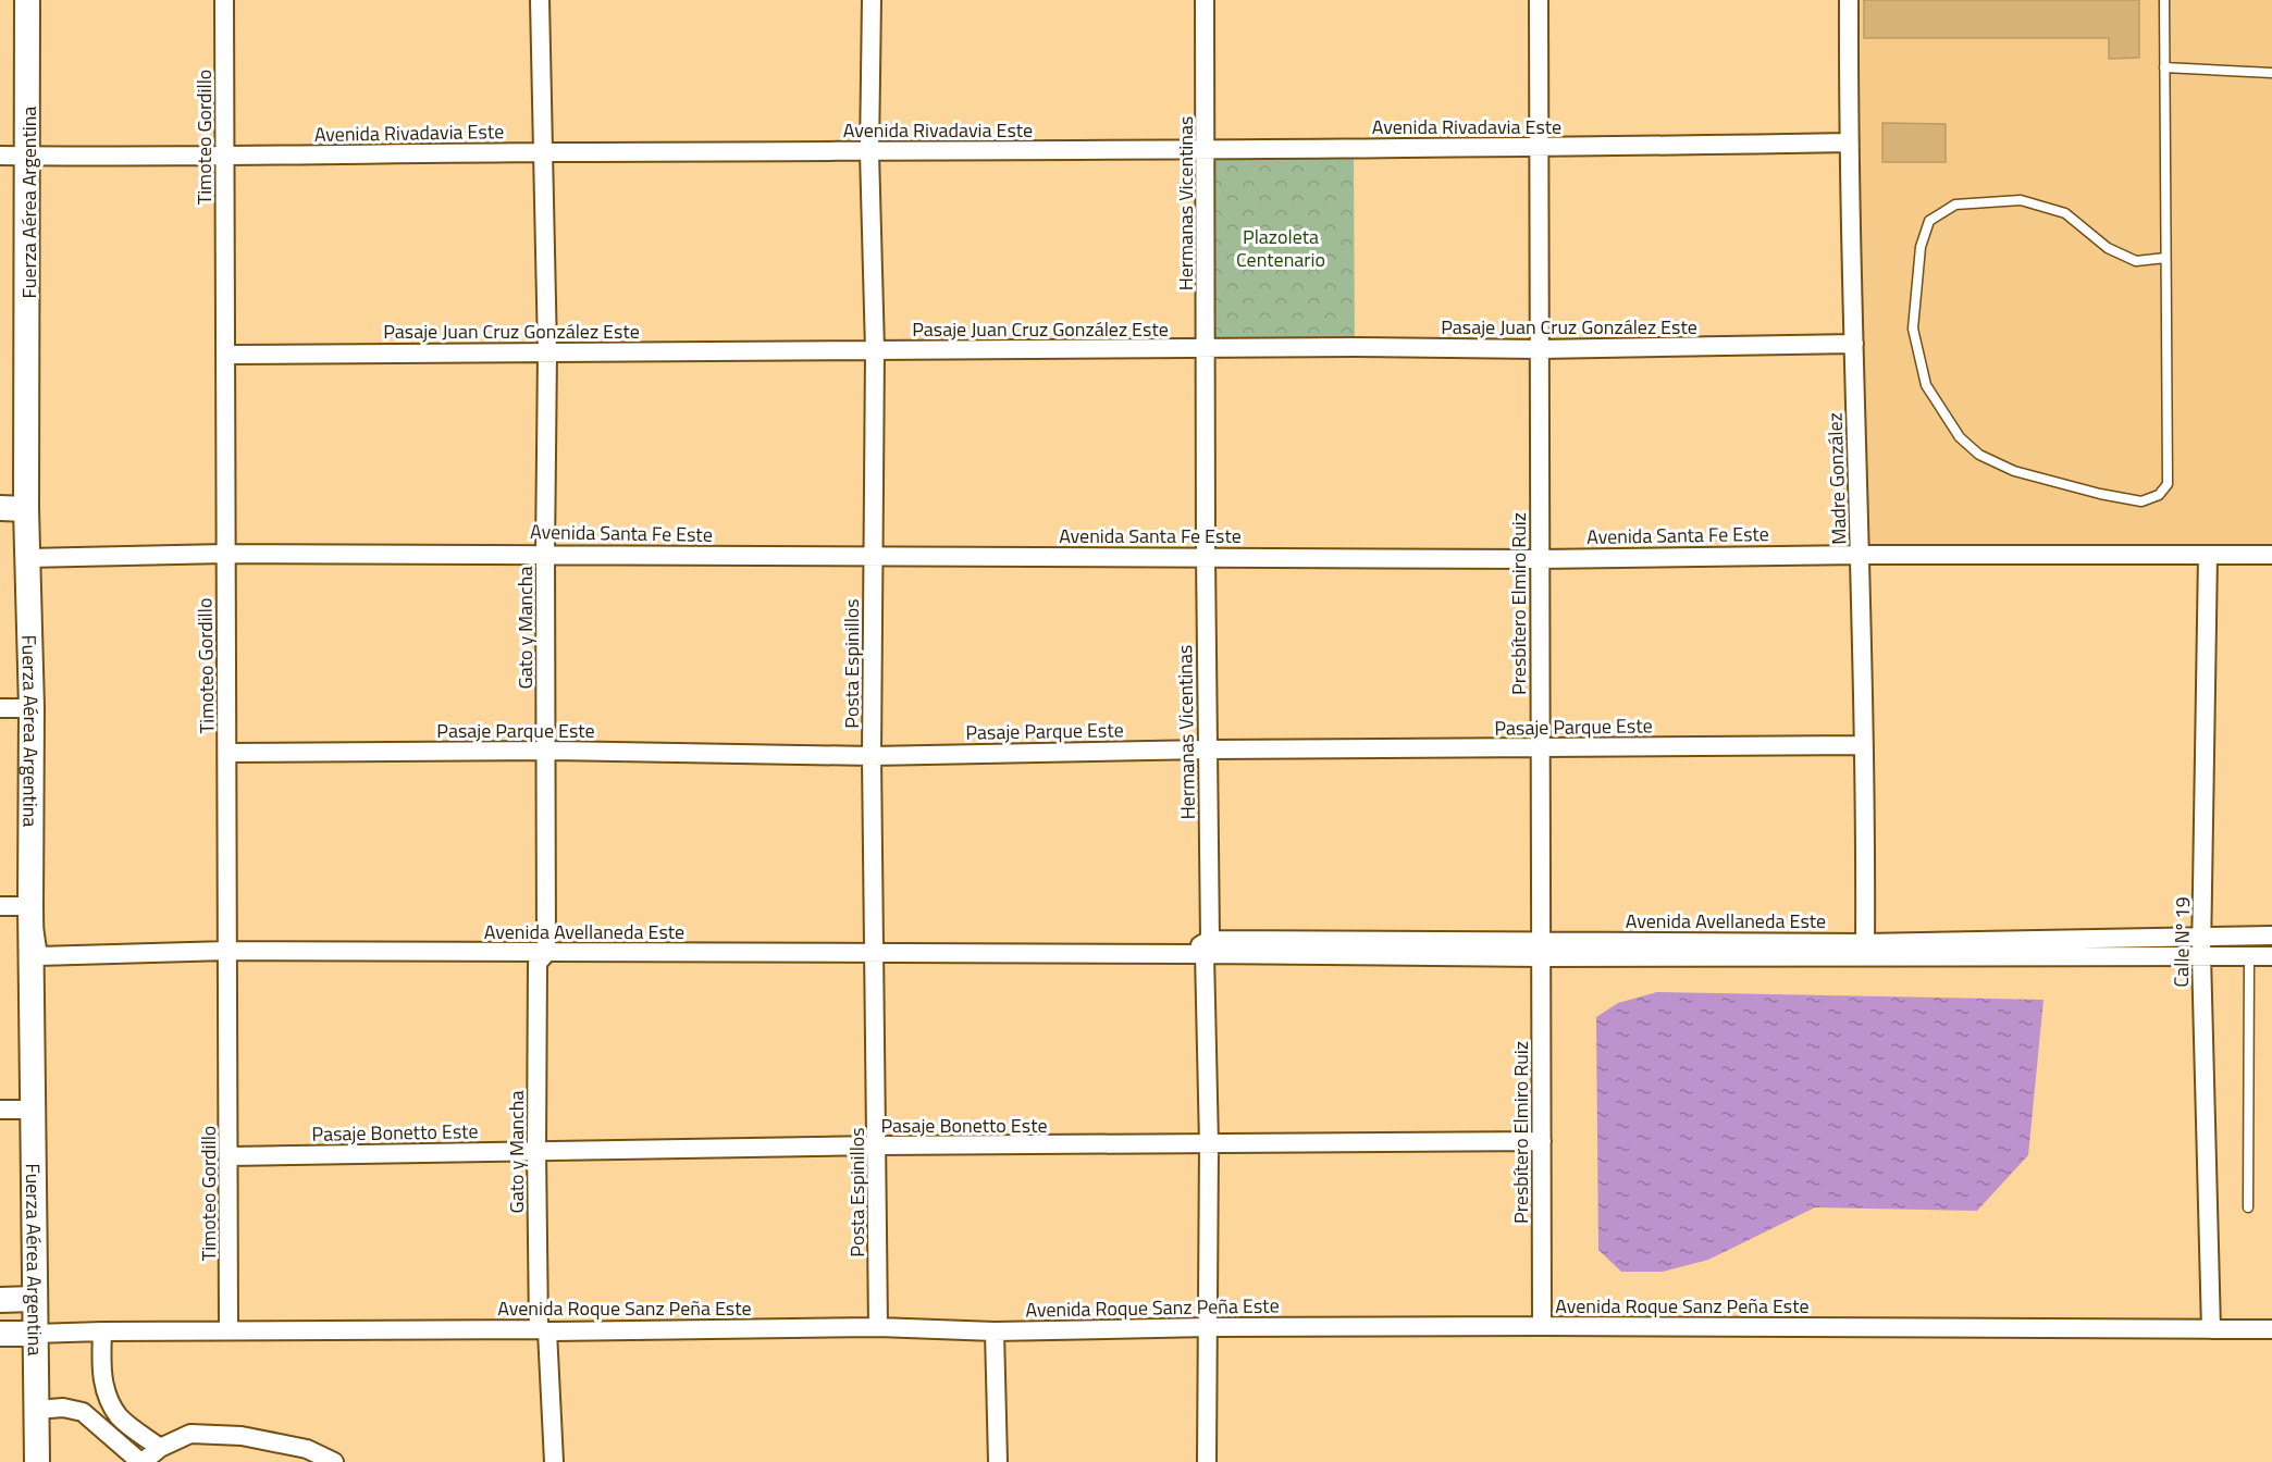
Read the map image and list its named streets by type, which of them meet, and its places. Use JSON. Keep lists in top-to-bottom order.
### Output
{
  "streets": {
    "street": [
      "Avenida Rivadavia Este",
      "Timoteo Gordillo",
      "Fuerza Aérea Argentina",
      "Hermanas Vicentinas",
      "Pasaje Juan Cruz González Este",
      "Madre González",
      "Avenida Santa Fe Este",
      "Presbítero Elmiro Ruiz",
      "Gato y Mancha",
      "Posta Espinillos",
      "Pasaje Parque Este",
      "Avenida Avellaneda Este",
      "Calle Nº 19",
      "Pasaje Bonetto Este",
      "Avenida Roque Sanz Peña Este"
    ]
  },
  "crossings": [
    ["Avenida Rivadavia Este", "Timoteo Gordillo"],
    ["Avenida Rivadavia Este", "Fuerza Aérea Argentina"],
    ["Avenida Rivadavia Este", "Hermanas Vicentinas"],
    ["Avenida Rivadavia Este", "Madre González"],
    ["Avenida Rivadavia Este", "Presbítero Elmiro Ruiz"],
    ["Avenida Rivadavia Este", "Gato y Mancha"],
    ["Avenida Rivadavia Este", "Posta Espinillos"],
    ["Timoteo Gordillo", "Pasaje Juan Cruz González Este"],
    ["Timoteo Gordillo", "Avenida Santa Fe Este"],
    ["Timoteo Gordillo", "Pasaje Parque Este"],
    ["Timoteo Gordillo", "Avenida Avellaneda Este"],
    ["Timoteo Gordillo", "Pasaje Bonetto Este"],
    ["Timoteo Gordillo", "Avenida Roque Sanz Peña Este"],
    ["Fuerza Aérea Argentina", "Avenida Santa Fe Este"],
    ["Fuerza Aérea Argentina", "Avenida Avellaneda Este"],
    ["Fuerza Aérea Argentina", "Avenida Roque Sanz Peña Este"],
    ["Hermanas Vicentinas", "Pasaje Juan Cruz González Este"],
    ["Hermanas Vicentinas", "Avenida Santa Fe Este"],
    ["Hermanas Vicentinas", "Pasaje Parque Este"],
    ["Hermanas Vicentinas", "Avenida Avellaneda Este"],
    ["Hermanas Vicentinas", "Pasaje Bonetto Este"],
    ["Hermanas Vicentinas", "Avenida Roque Sanz Peña Este"],
    ["Pasaje Juan Cruz González Este", "Madre González"],
    ["Pasaje Juan Cruz González Este", "Presbítero Elmiro Ruiz"],
    ["Pasaje Juan Cruz González Este", "Gato y Mancha"],
    ["Pasaje Juan Cruz González Este", "Posta Espinillos"],
    ["Madre González", "Avenida Santa Fe Este"],
    ["Madre González", "Pasaje Parque Este"],
    ["Madre González", "Avenida Avellaneda Este"],
    ["Avenida Santa Fe Este", "Presbítero Elmiro Ruiz"],
    ["Avenida Santa Fe Este", "Gato y Mancha"],
    ["Avenida Santa Fe Este", "Posta Espinillos"],
    ["Avenida Santa Fe Este", "Calle Nº 19"],
    ["Presbítero Elmiro Ruiz", "Pasaje Parque Este"],
    ["Presbítero Elmiro Ruiz", "Avenida Avellaneda Este"],
    ["Presbítero Elmiro Ruiz", "Pasaje Bonetto Este"],
    ["Presbítero Elmiro Ruiz", "Avenida Roque Sanz Peña Este"],
    ["Gato y Mancha", "Pasaje Parque Este"],
    ["Gato y Mancha", "Avenida Avellaneda Este"],
    ["Gato y Mancha", "Pasaje Bonetto Este"],
    ["Gato y Mancha", "Avenida Roque Sanz Peña Este"],
    ["Posta Espinillos", "Pasaje Parque Este"],
    ["Posta Espinillos", "Avenida Avellaneda Este"],
    ["Posta Espinillos", "Pasaje Bonetto Este"],
    ["Posta Espinillos", "Avenida Roque Sanz Peña Este"],
    ["Avenida Avellaneda Este", "Calle Nº 19"],
    ["Calle Nº 19", "Avenida Roque Sanz Peña Este"]
  ],
  "parks": ["Plazoleta Centenario"]
}
